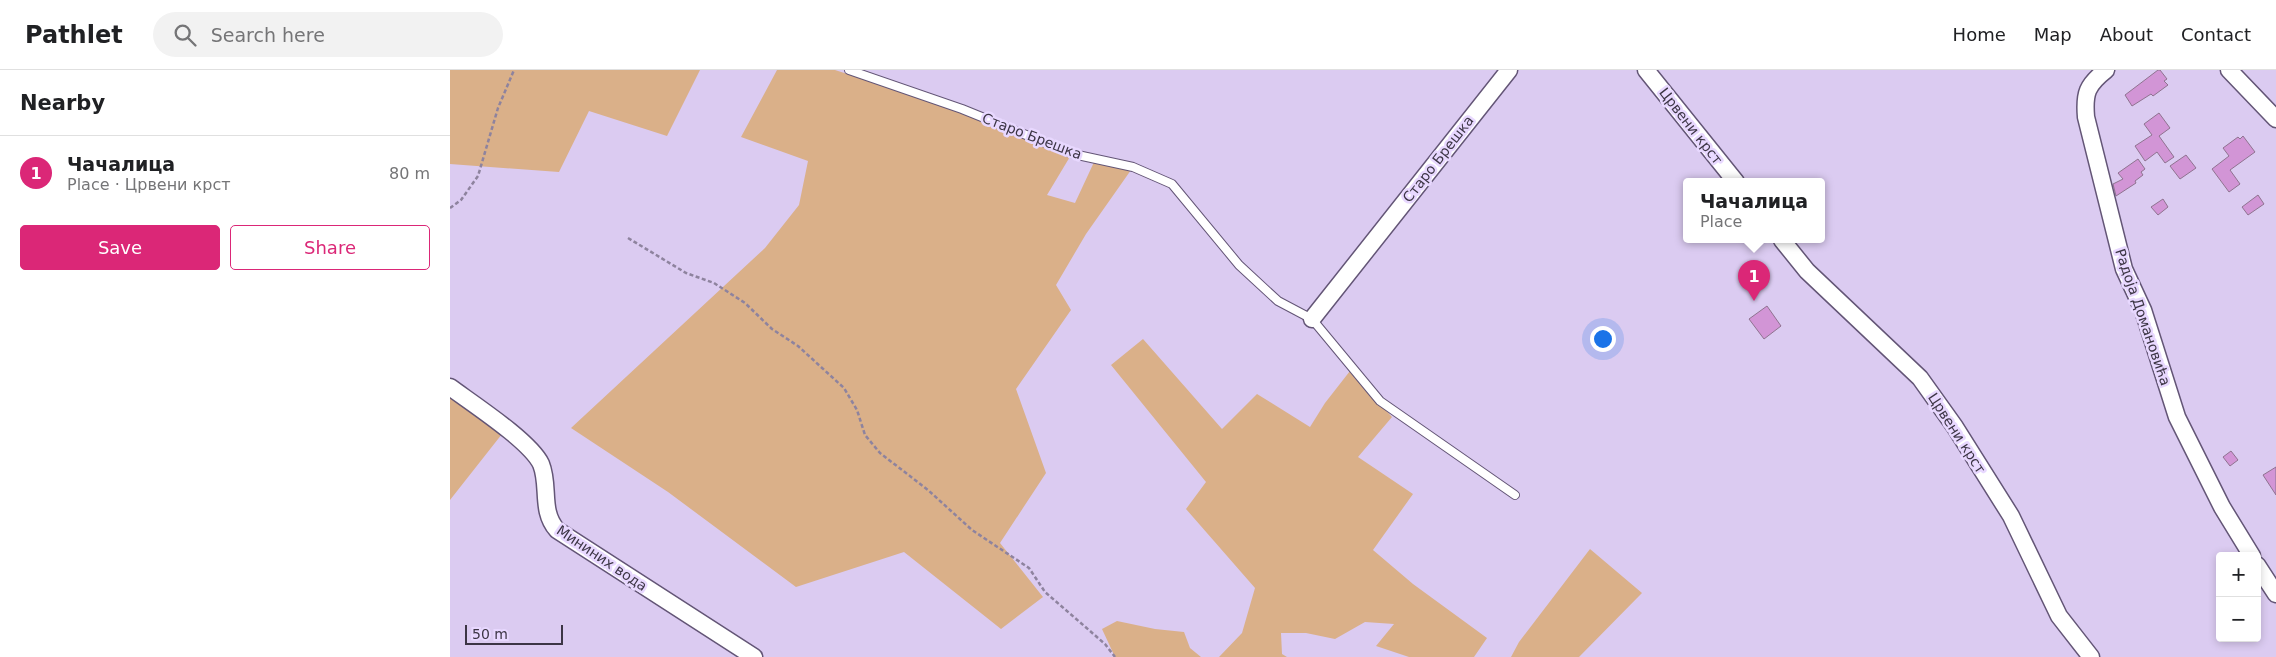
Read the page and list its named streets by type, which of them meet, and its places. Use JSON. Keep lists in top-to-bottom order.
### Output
{
  "streets": {
    "street": [
      "Црвени крст",
      "Старо Брешка",
      "Радоја Домановића",
      "Мининих вода"
    ]
  },
  "scale_bar": "50 m",
  "page": {
    "header": "Pathlet",
    "search": "Search here",
    "nav": [
      "Home",
      "Map",
      "About",
      "Contact"
    ],
    "heading": "Nearby",
    "list": [
      {
        "mark": "1",
        "name": "Чачалица",
        "note": "Place · Црвени крст",
        "value": "80 m"
      }
    ],
    "popup": ["Чачалица", "Place"],
    "buttons": ["Save", "Share"],
    "pins": "1",
    "map_buttons": ["+", "−"],
    "scale": "50 m"
  }
}
